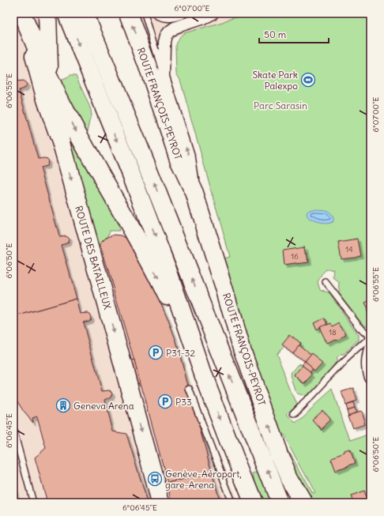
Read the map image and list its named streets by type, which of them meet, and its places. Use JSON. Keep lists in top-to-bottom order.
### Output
{
  "streets": {
    "main road": ["ROUTE FRANÇOIS-PEYROT", "ROUTE DES BATAILLEUX"]
  },
  "parks": ["Parc Sarasin"],
  "places": {
    "sports": ["Skate Park Palexpo"],
    "parking": ["P31-32", "P33"],
    "building": ["Geneva Arena"],
    "bus stop": ["Genève-Aéroport, gare-Arena"]
  },
  "house_numbers": ["14", "16", "18"],
  "scale_bar": "50 m",
  "coordinates": [
    "6°07'00\"E",
    "6°06'55\"E",
    "6°06'50\"E",
    "6°06'45\"E"
  ]
}
